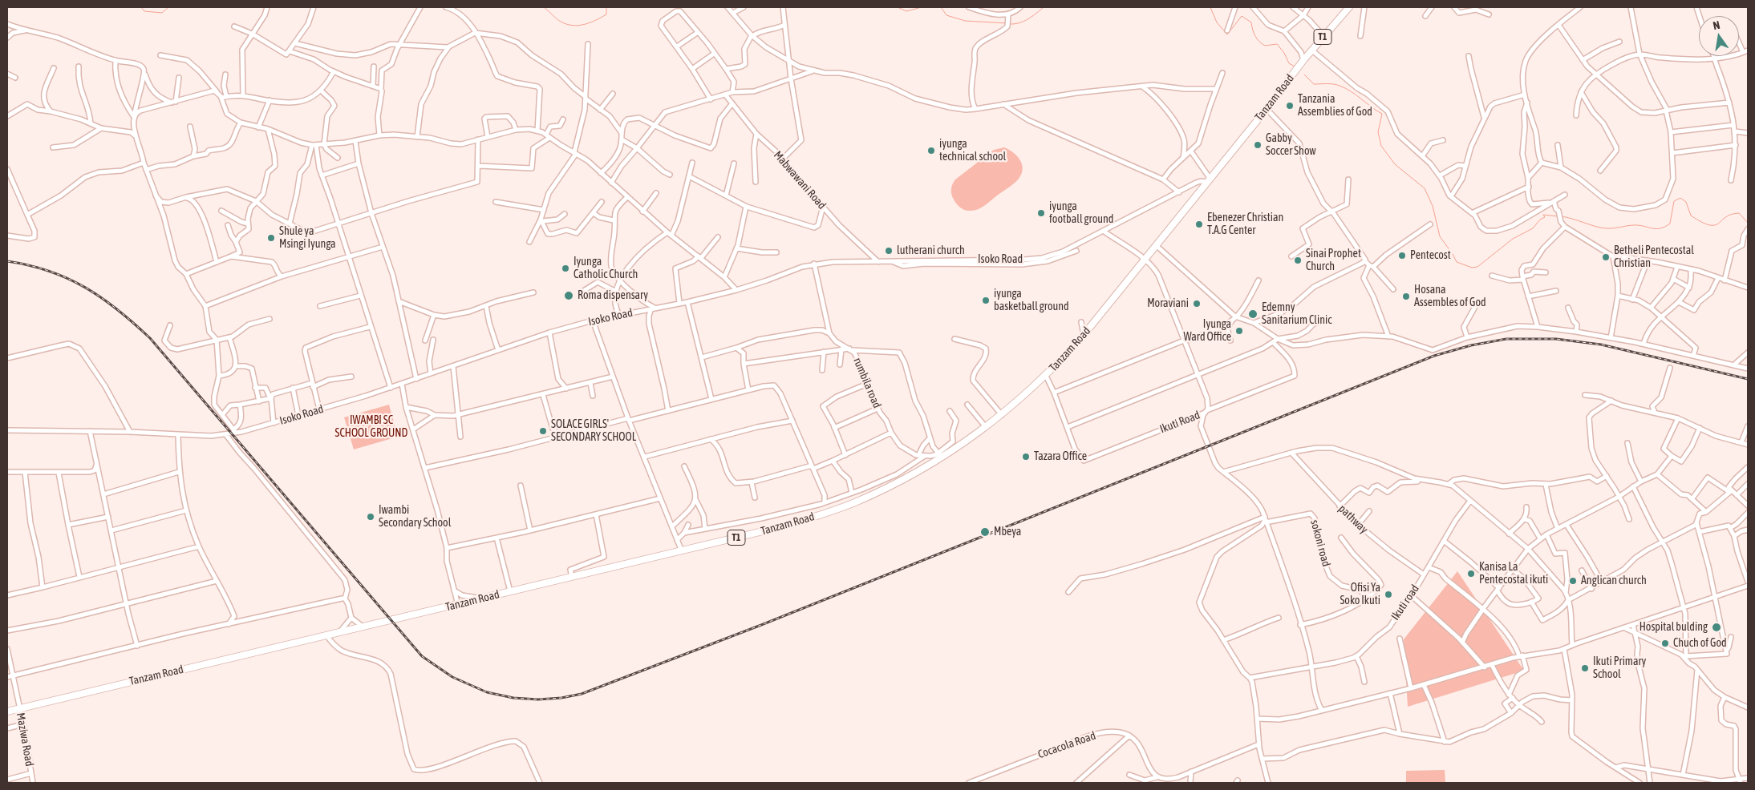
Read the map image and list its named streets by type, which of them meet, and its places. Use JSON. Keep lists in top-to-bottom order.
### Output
{
  "streets": {
    "highway": ["T1", "Tanzam Road"],
    "street": [
      "Mabwawani Road",
      "Isoko Road",
      "rumbila road",
      "Ikuti Road",
      "pathway",
      "sokoni road",
      "Ikuti road",
      "Maziwa Road",
      "Cocacola Road"
    ]
  },
  "crossings": [
    ["Tanzam Road", "Isoko Road"],
    ["Tanzam Road", "rumbila road"],
    ["Tanzam Road", "Ikuti Road"],
    ["Tanzam Road", "Maziwa Road"],
    ["Mabwawani Road", "Isoko Road"],
    ["Isoko Road", "Ikuti Road"],
    ["pathway", "Ikuti road"]
  ],
  "parks": ["IWAMBI SC SCHOOL GROUND"],
  "places": [
    "Tanzania Assemblies of God",
    "Gabby Soccer Show",
    "iyunga technical school",
    "iyunga football ground",
    "Ebenezer Christian T.A.G Center",
    "Shule ya Msingi Iyunga",
    "lutherani church",
    "Pentecost",
    "Betheli Pentecostal Christian",
    "Sinai Prophet Church",
    "Iyunga Catholic Church",
    "Roma dispensary",
    "Hosana Assembles of God",
    "iyunga basketball ground",
    "Moraviani",
    "Edemny Sanitarium Clinic",
    "Iyunga Ward Office",
    "SOLACE GIRLS' SECONDARY SCHOOL",
    "Tazara Office",
    "Iwambi Secondary School",
    "Mbeya",
    "Kanisa La Pentecostal ikuti",
    "Anglican church",
    "Ofisi Ya Soko Ikuti",
    "Hospital bulding",
    "Chuch of God",
    "Ikuti Primary School"
  ],
  "north": "top"
}
